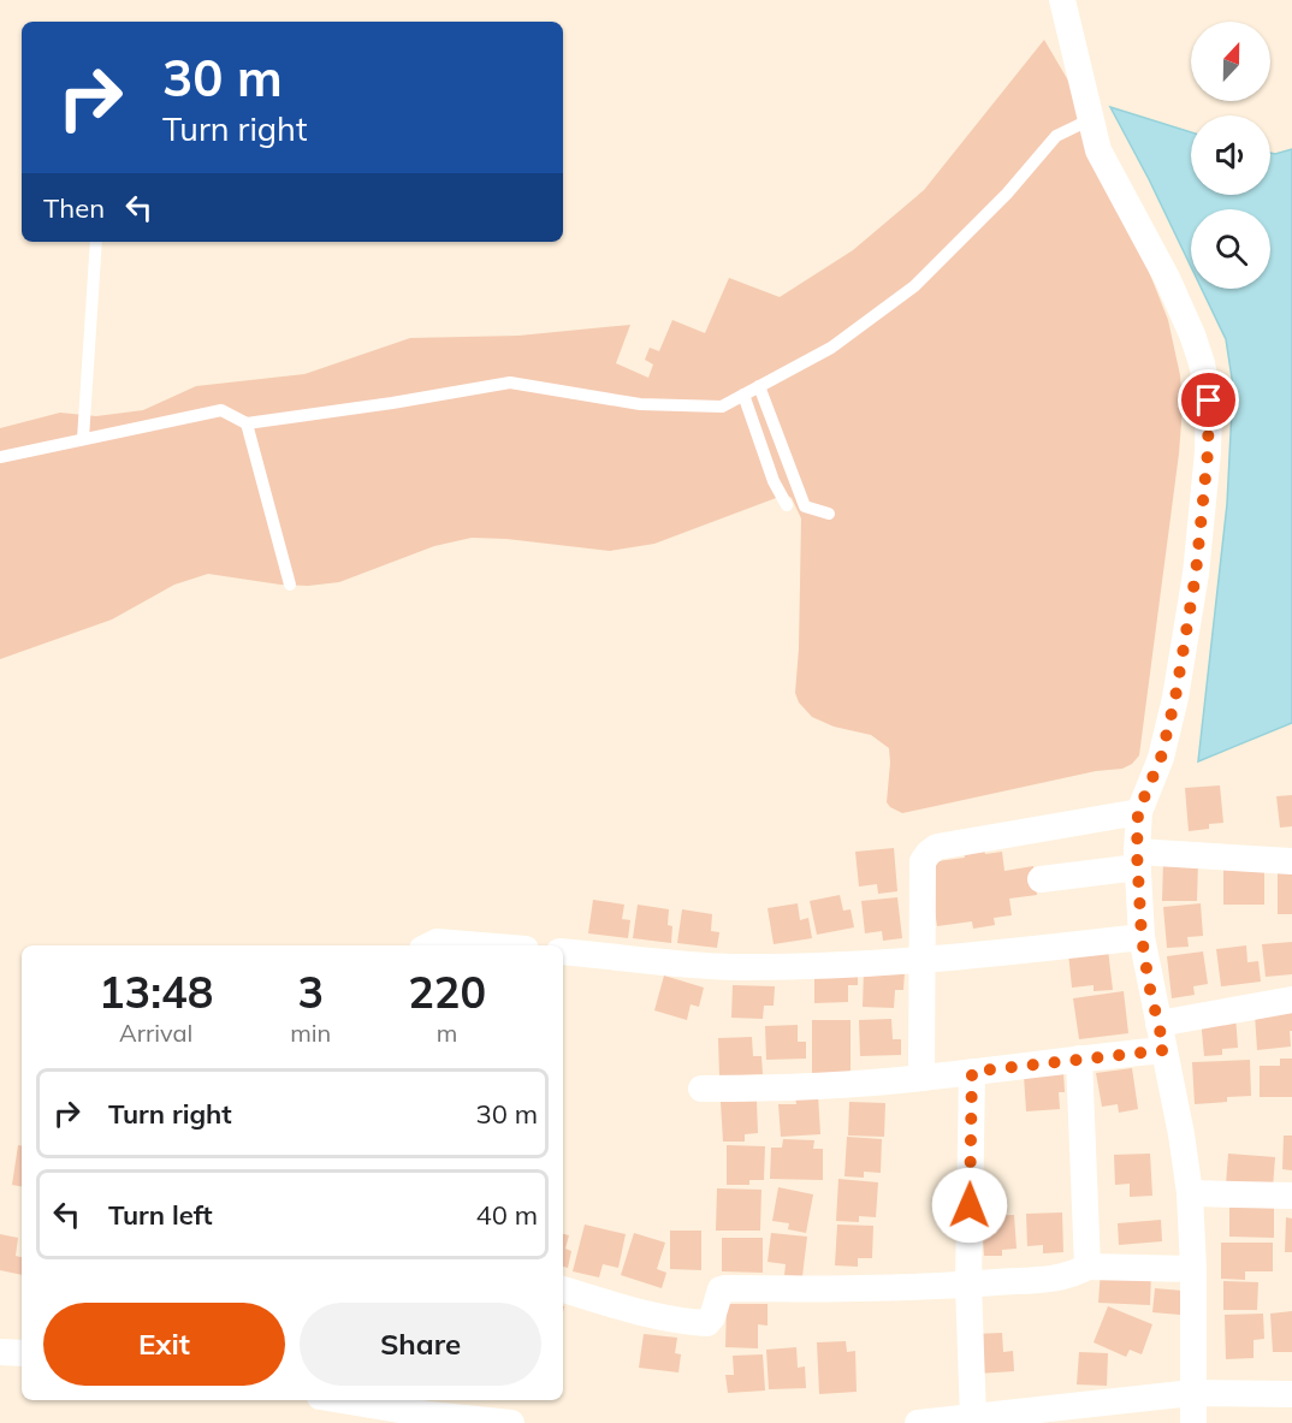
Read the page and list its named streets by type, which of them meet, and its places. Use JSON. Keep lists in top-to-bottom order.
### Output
{
  "north": "top",
  "page": {
    "turn": ["30 m", "Turn right"],
    "then": "Then",
    "eta": [
      "13:48",
      "Arrival",
      "3",
      "min",
      "220",
      "m"
    ],
    "list": [
      {
        "name": "Turn right",
        "value": "30 m"
      },
      {
        "name": "Turn left",
        "value": "40 m"
      }
    ],
    "buttons": ["Exit", "Share"]
  }
}
